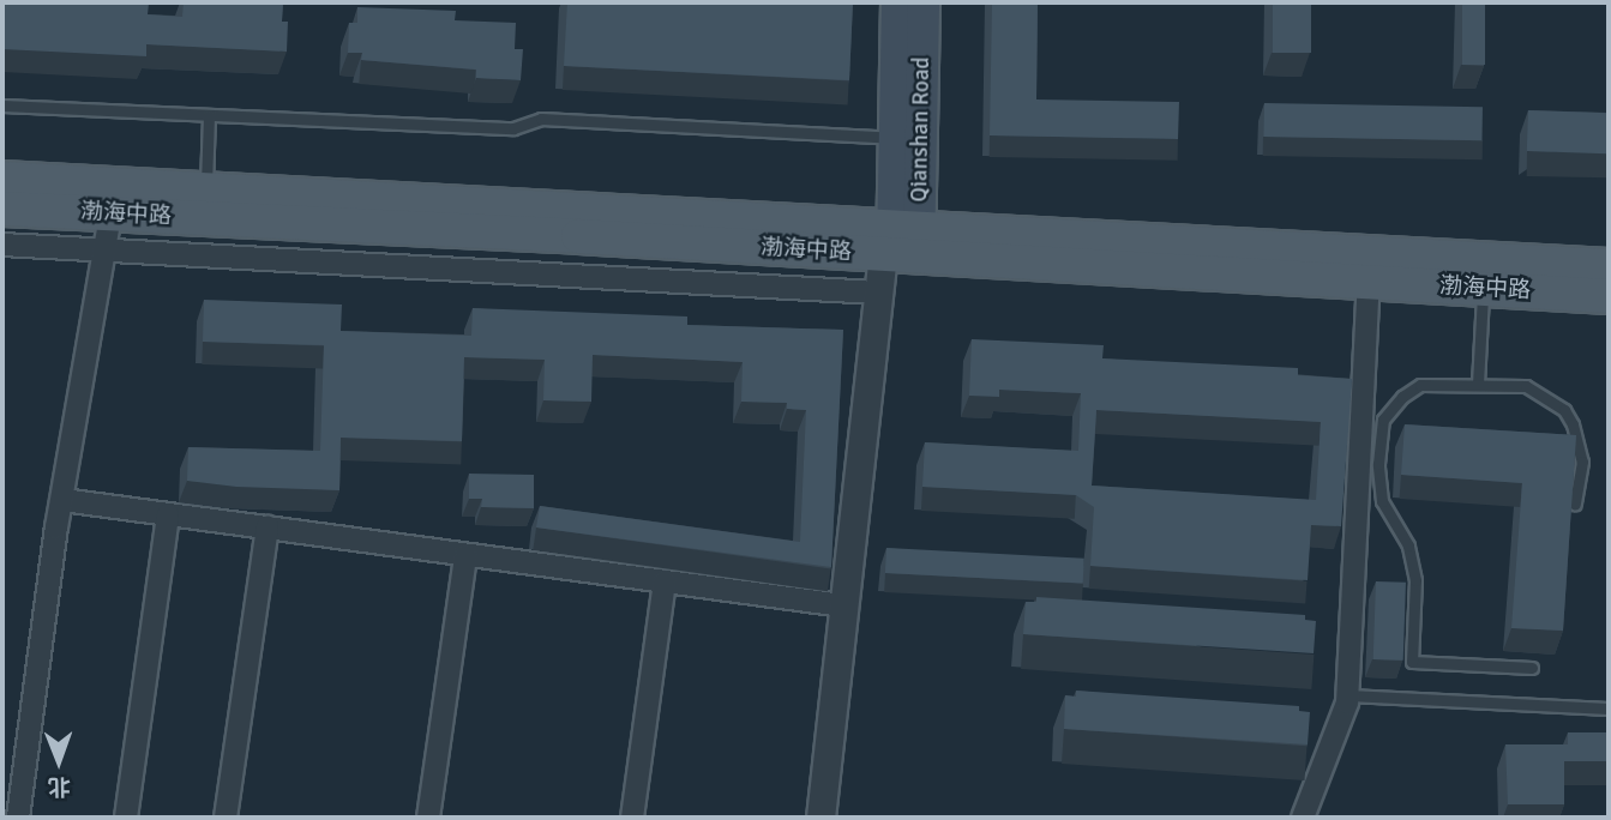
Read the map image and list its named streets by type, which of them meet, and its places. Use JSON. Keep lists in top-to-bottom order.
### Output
{
  "streets": {
    "main road": ["Qianshan Road", "渤海中路"]
  },
  "crossings": [
    ["Qianshan Road", "渤海中路"]
  ],
  "north": "bottom"
}
